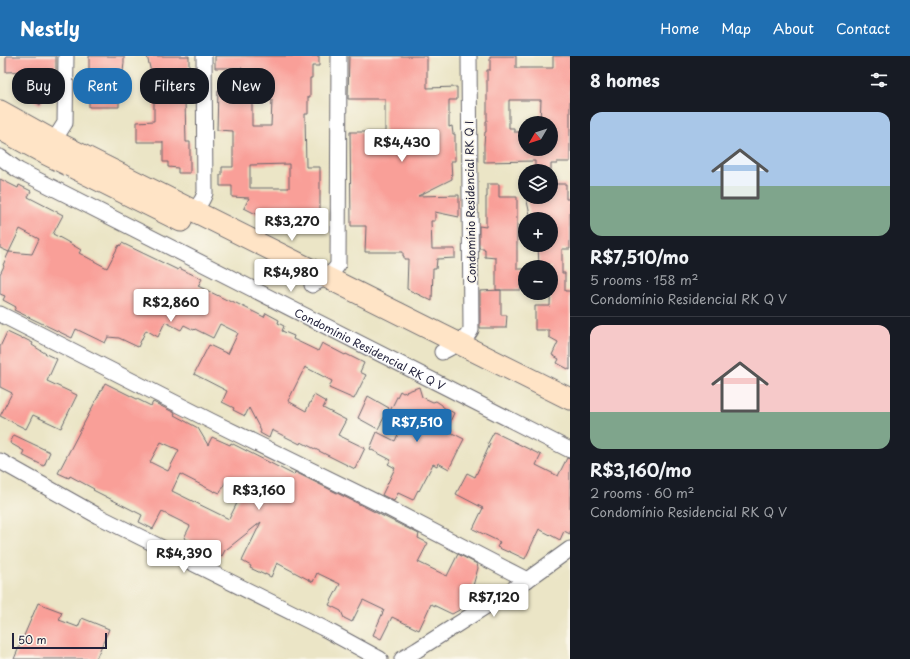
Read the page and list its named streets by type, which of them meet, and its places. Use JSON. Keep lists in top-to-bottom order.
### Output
{
  "streets": {
    "street": ["Condomínio Residencial RK Q I", "Condomínio Residencial RK Q V"]
  },
  "scale_bar": "50 m",
  "north": "bottom left",
  "page": {
    "header": "Nestly",
    "nav": [
      "Home",
      "Map",
      "About",
      "Contact"
    ],
    "heading": "8 homes",
    "chip": [
      "Buy",
      "Rent",
      "Filters",
      "New"
    ],
    "list": [
      {
        "name": "R$7,510/mo",
        "note": "5 rooms · 158 m² · Condomínio Residencial RK Q V"
      },
      {
        "name": "R$3,160/mo",
        "note": "2 rooms · 60 m² · Condomínio Residencial RK Q V"
      }
    ],
    "map_buttons": ["+", "−"],
    "price": [
      "R$4,430",
      "R$3,270",
      "R$4,980",
      "R$2,860",
      "R$7,510",
      "R$3,160",
      "R$4,390",
      "R$7,120"
    ],
    "scale": "50 m"
  }
}
